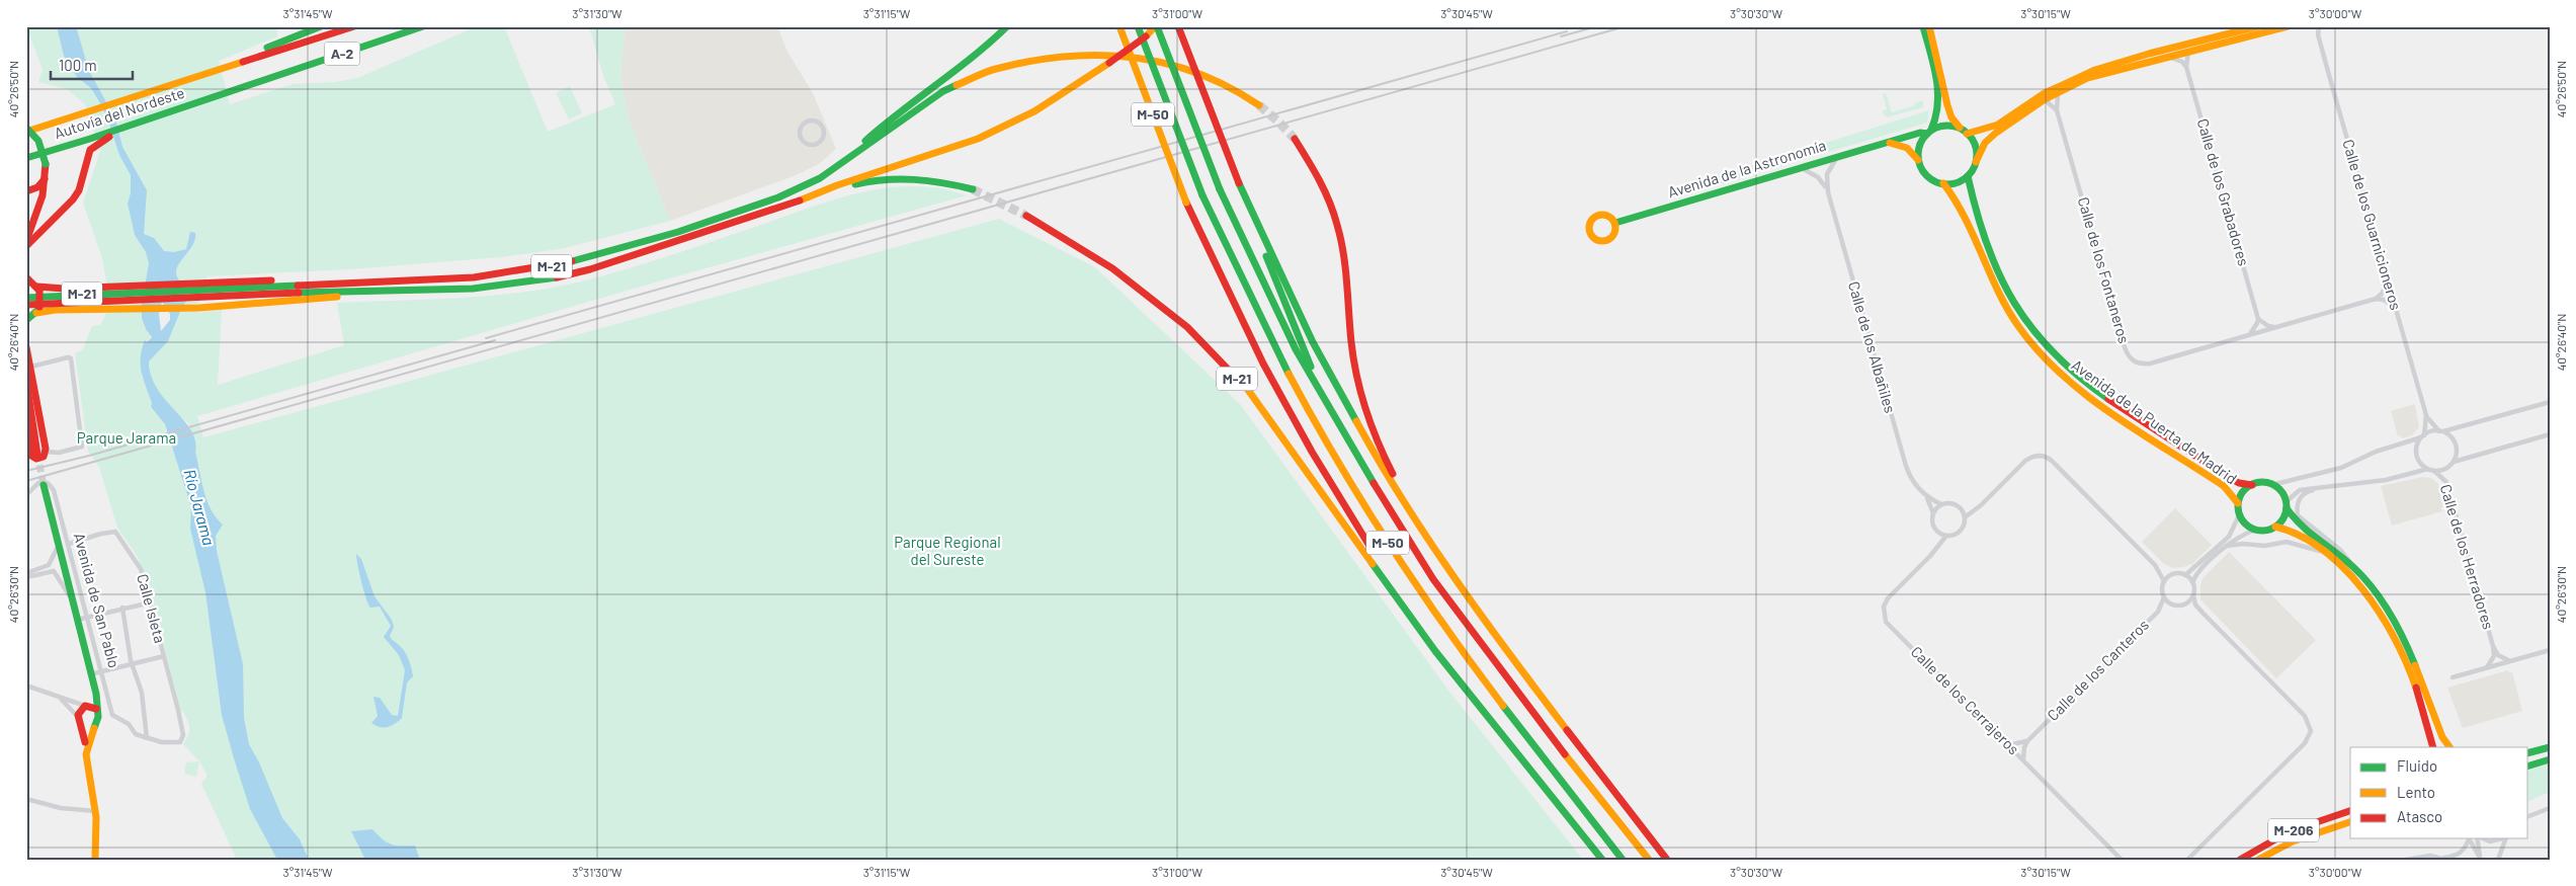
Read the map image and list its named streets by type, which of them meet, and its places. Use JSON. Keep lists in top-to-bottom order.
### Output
{
  "streets": {
    "main road": [
      "A-2",
      "Autovía del Nordeste",
      "M-50",
      "Avenida de la Astronomía",
      "M-21",
      "Avenida de la Puerta de Madrid",
      "Avenida de San Pablo",
      "M-206"
    ],
    "street": [
      "Calle de los Grabadores",
      "Calle de los Guarnicioneros",
      "Calle de los Fontaneros",
      "Calle de los Albañiles",
      "Calle de los Herradores",
      "Calle Isleta",
      "Calle de los Canteros",
      "Calle de los Cerrajeros"
    ]
  },
  "crossings": [
    ["M-50", "M-21"],
    ["Avenida de la Astronomía", "Calle de los Albañiles"],
    ["Avenida de la Astronomía", "Avenida de la Puerta de Madrid"],
    ["Calle de los Guarnicioneros", "Calle de los Herradores"],
    ["Calle de los Albañiles", "Calle de los Cerrajeros"],
    ["Avenida de San Pablo", "Calle Isleta"]
  ],
  "water": ["Río Jarama"],
  "parks": ["Parque Jarama", "Parque Regional del Sureste"],
  "legend": ["Fluido", "Lento", "Atasco"],
  "scale_bar": "100 m",
  "coordinates": [
    "3°31'45\"W",
    "3°31'30\"W",
    "3°31'15\"W",
    "3°31'00\"W",
    "3°30'45\"W",
    "3°30'30\"W",
    "3°30'15\"W",
    "3°30'00\"W",
    "40°26'50\"N",
    "40°26'40\"N",
    "40°26'30\"N"
  ]
}
